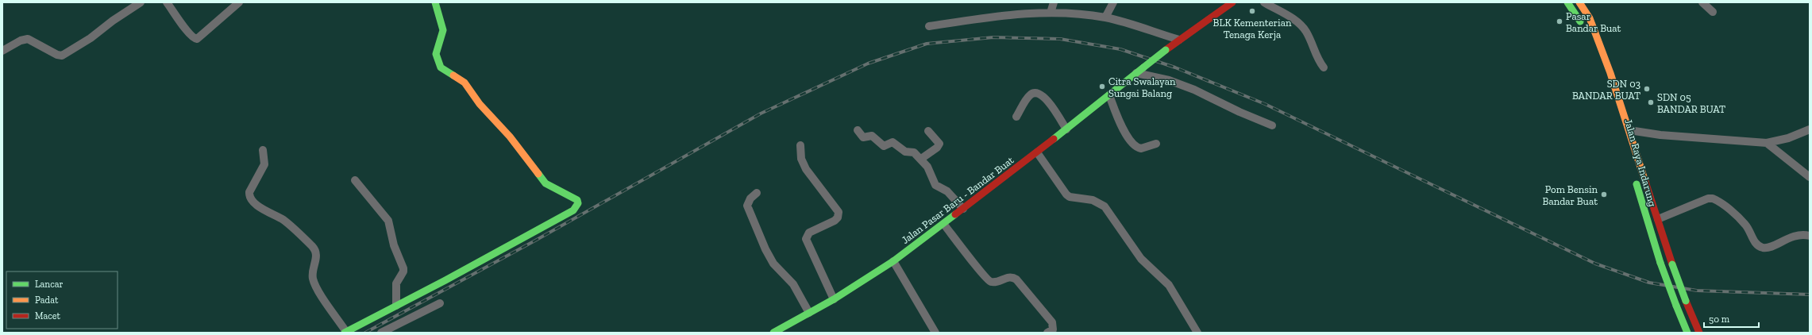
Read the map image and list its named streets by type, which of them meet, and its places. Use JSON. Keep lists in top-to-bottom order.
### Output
{
  "streets": {
    "main road": ["Jalan Raya Indarung", "Jalan Pasar Baru - Bandar Buat"]
  },
  "places": [
    "BLK Kementerian Tenaga Kerja",
    "Pasar Bandar Buat",
    "Citra Swalayan Sungai Balang",
    "SDN 03 BANDAR BUAT",
    "SDN 05 BANDAR BUAT",
    "Pom Bensin Bandar Buat"
  ],
  "legend": ["Lancar", "Padat", "Macet"],
  "scale_bar": "50 m"
}
